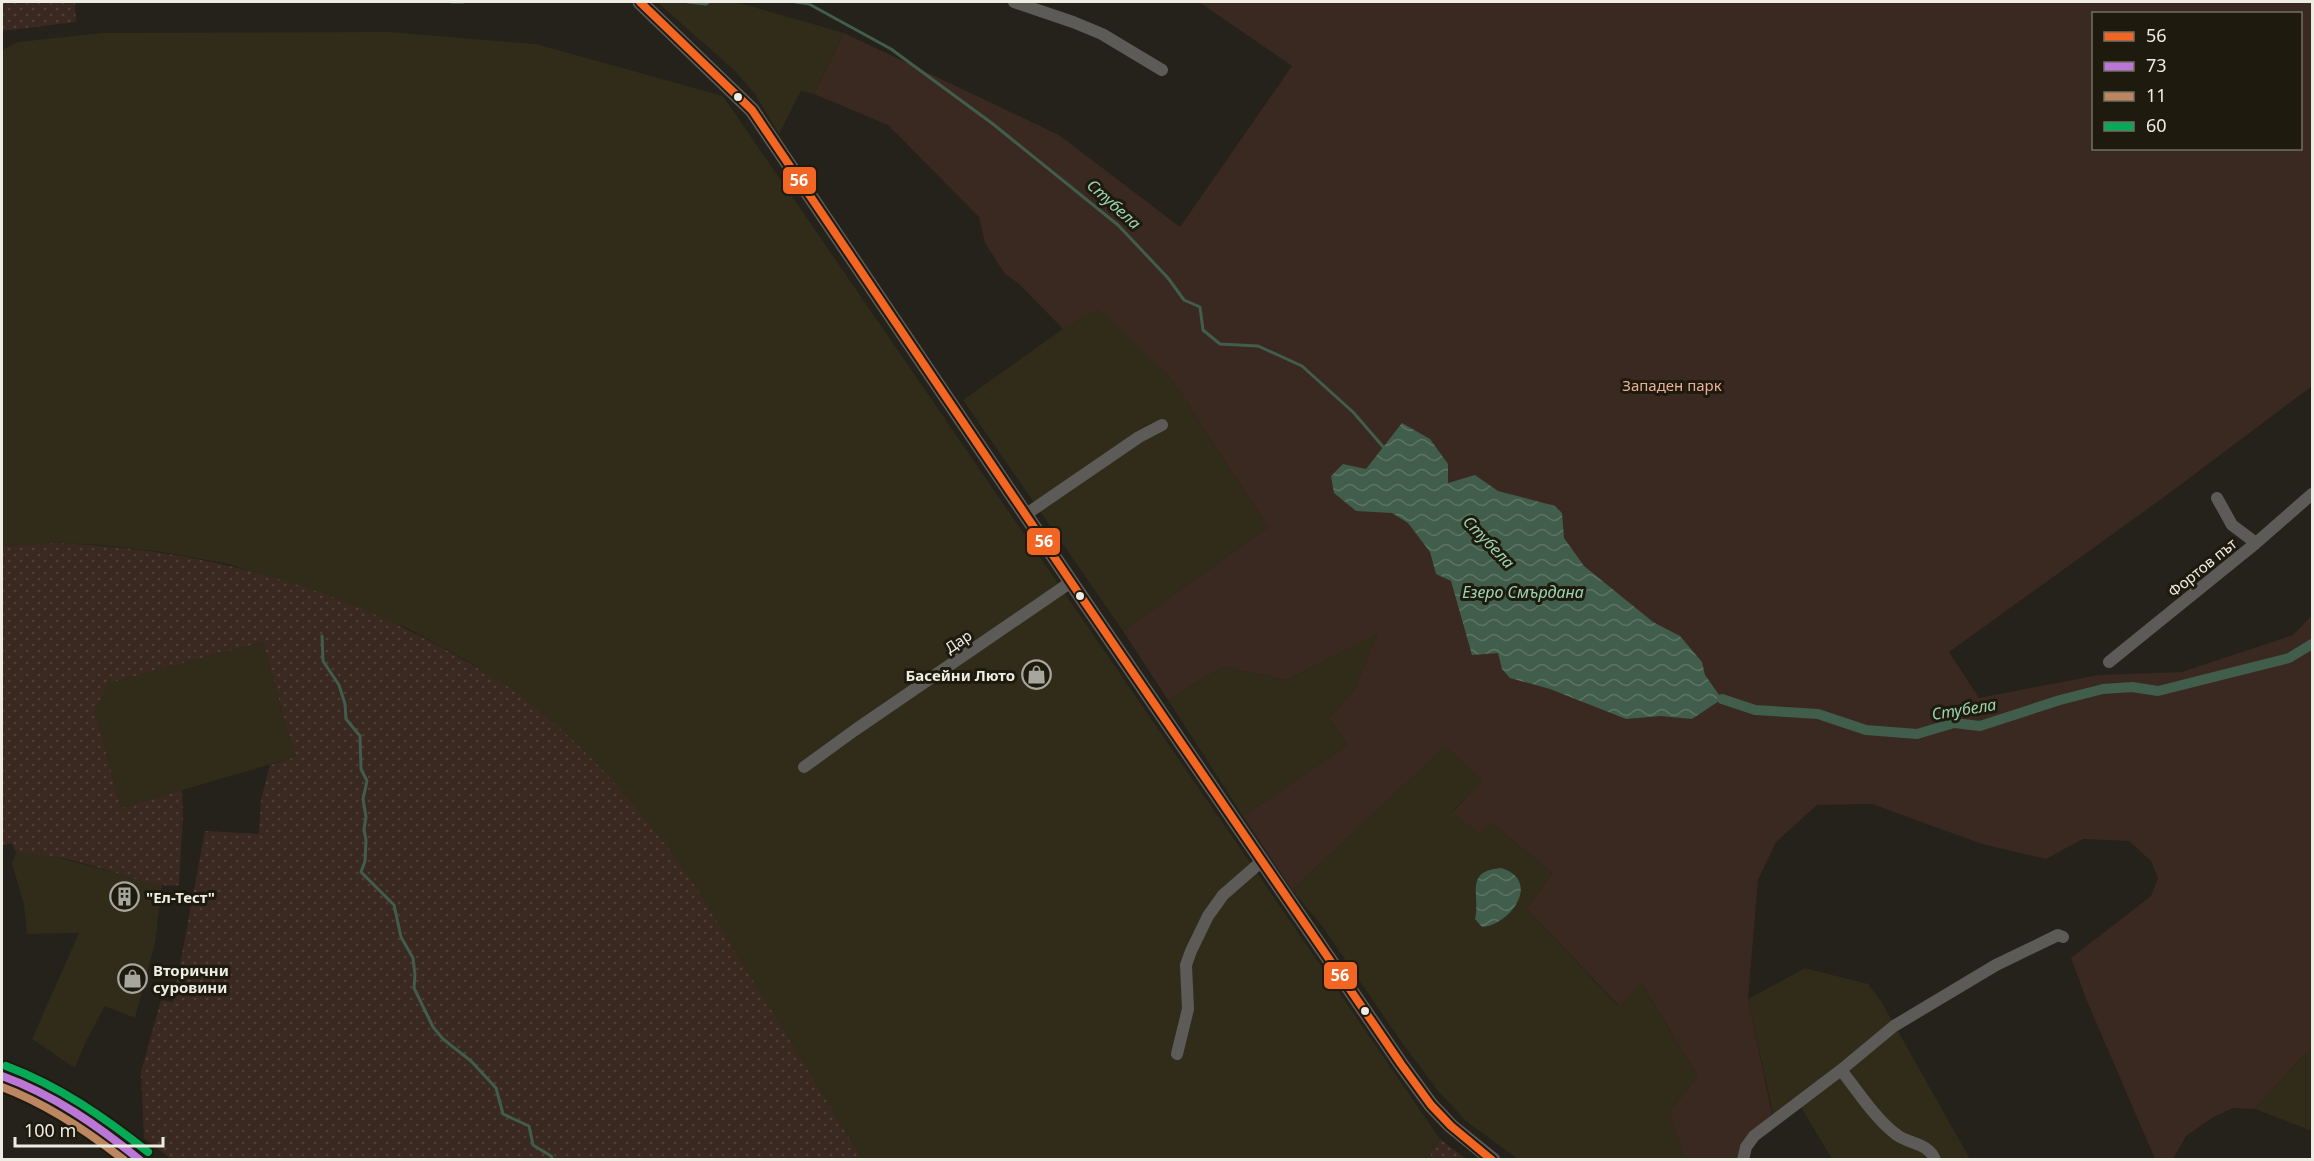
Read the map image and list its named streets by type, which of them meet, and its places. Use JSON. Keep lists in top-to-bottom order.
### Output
{
  "streets": {
    "street": ["Фортов път", "Дар"]
  },
  "water": ["Стубела", "Езеро Смърдана"],
  "parks": ["Западен парк"],
  "places": {
    "shop": ["Басейни Люто", "Вторични суровини"],
    "building": ["\"Ел-Тест\""]
  },
  "lines": [
    "transit line 56",
    "transit line 60",
    "transit line 73",
    "transit line 11"
  ],
  "legend": [
    "56",
    "73",
    "11",
    "60"
  ],
  "scale_bar": "100 m"
}
